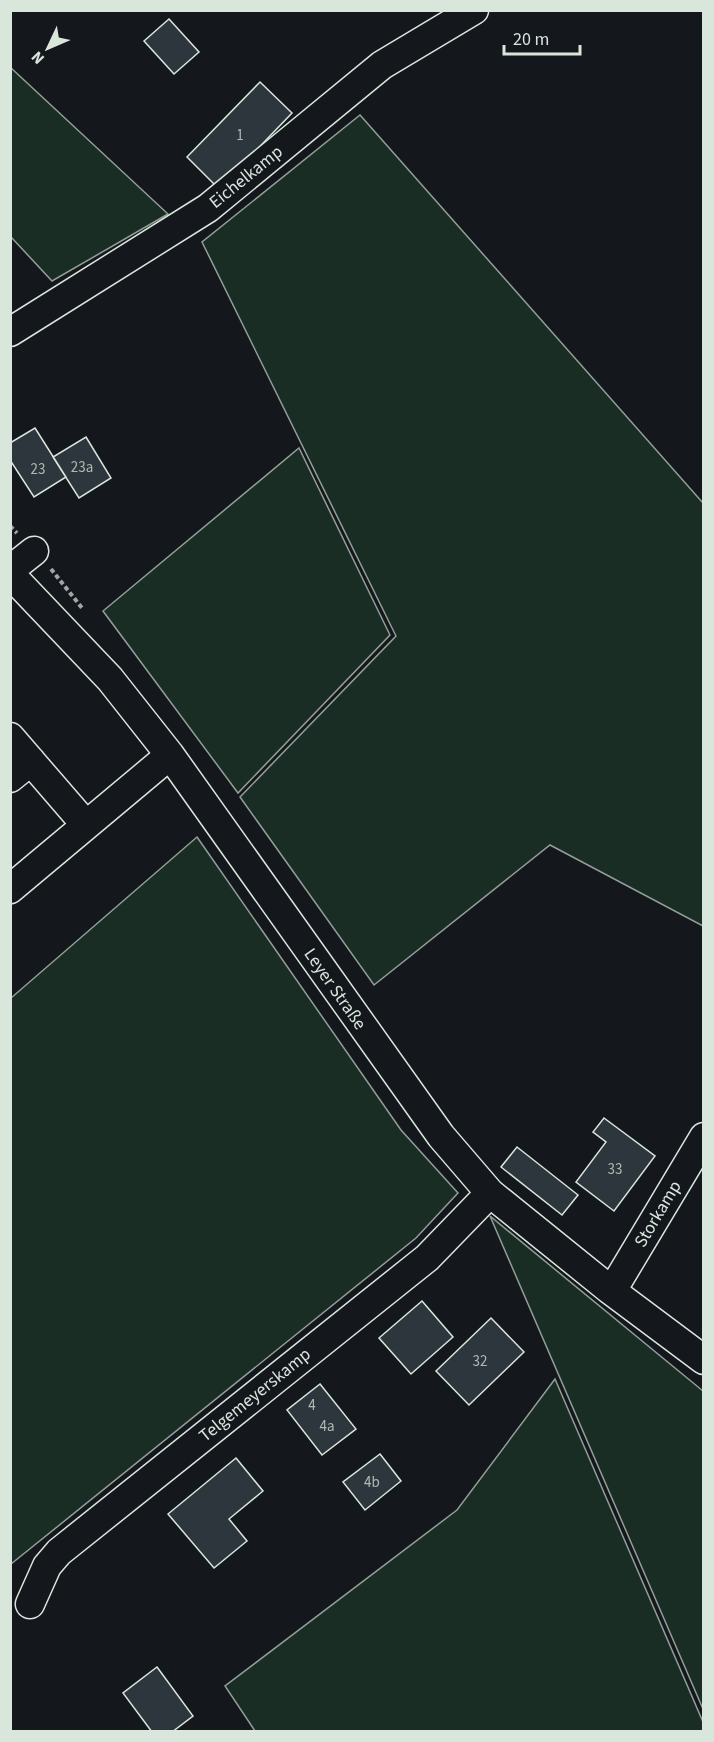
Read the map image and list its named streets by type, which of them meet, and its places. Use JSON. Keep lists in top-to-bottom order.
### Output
{
  "streets": {
    "street": [
      "Eichelkamp",
      "Leyer Straße",
      "Storkamp",
      "Telgemeyerskamp"
    ]
  },
  "crossings": [
    ["Leyer Straße", "Storkamp"],
    ["Leyer Straße", "Telgemeyerskamp"]
  ],
  "house_numbers": [
    "1",
    "23a",
    "23",
    "33",
    "32",
    "4",
    "4a",
    "4b"
  ],
  "scale_bar": "20 m",
  "north": "bottom left"
}
